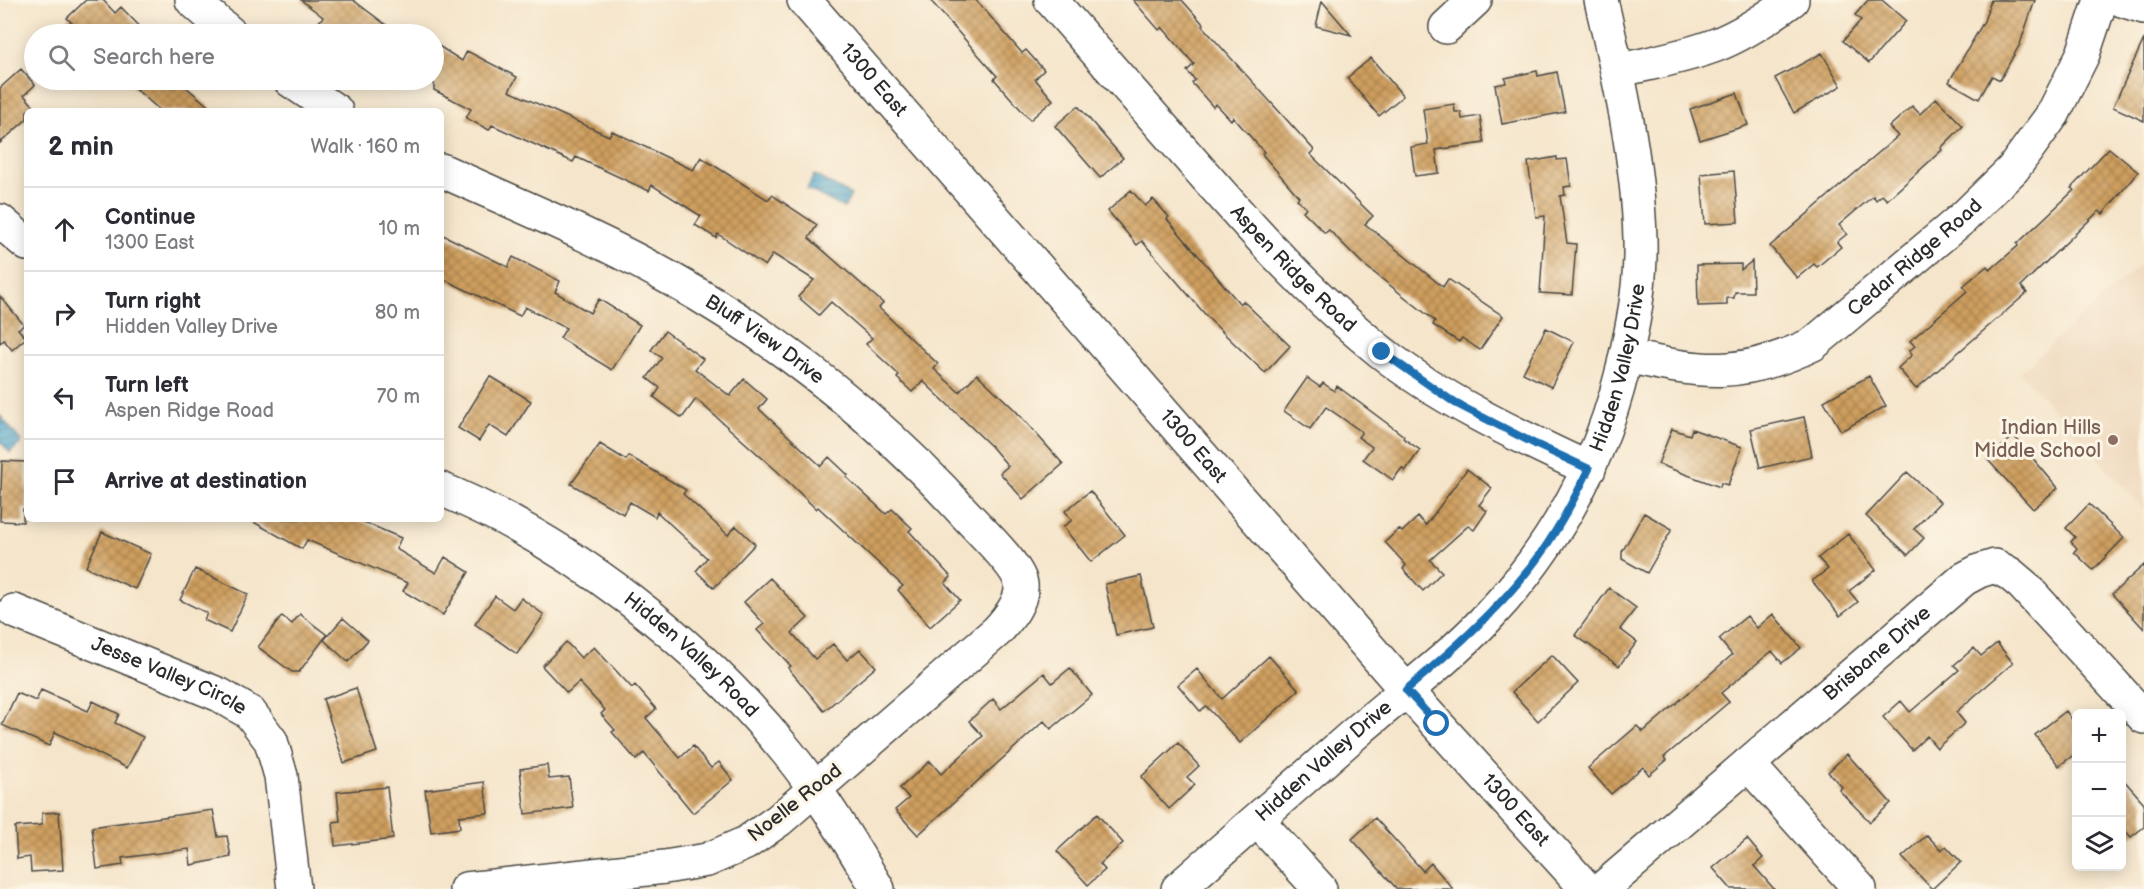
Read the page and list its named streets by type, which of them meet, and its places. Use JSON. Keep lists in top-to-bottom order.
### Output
{
  "streets": {
    "street": [
      "1300 East",
      "Cedar Ridge Road",
      "Aspen Ridge Road",
      "Bluff View Drive",
      "Hidden Valley Drive",
      "Brisbane Drive",
      "Hidden Valley Road",
      "Jesse Valley Circle",
      "Noelle Road"
    ]
  },
  "crossings": [
    ["1300 East", "Hidden Valley Drive"],
    ["Cedar Ridge Road", "Hidden Valley Drive"],
    ["Aspen Ridge Road", "Hidden Valley Drive"],
    ["Bluff View Drive", "Noelle Road"],
    ["Hidden Valley Road", "Noelle Road"]
  ],
  "places": ["Indian Hills Middle School"],
  "page": {
    "search": "Search here",
    "heading": ["2 min", "Walk · 160 m"],
    "list": [
      ["Continue", "1300 East", "10 m"],
      ["Turn right", "Hidden Valley Drive", "80 m"],
      ["Turn left", "Aspen Ridge Road", "70 m"],
      "Arrive at destination"
    ],
    "map_buttons": ["+", "−"]
  }
}
